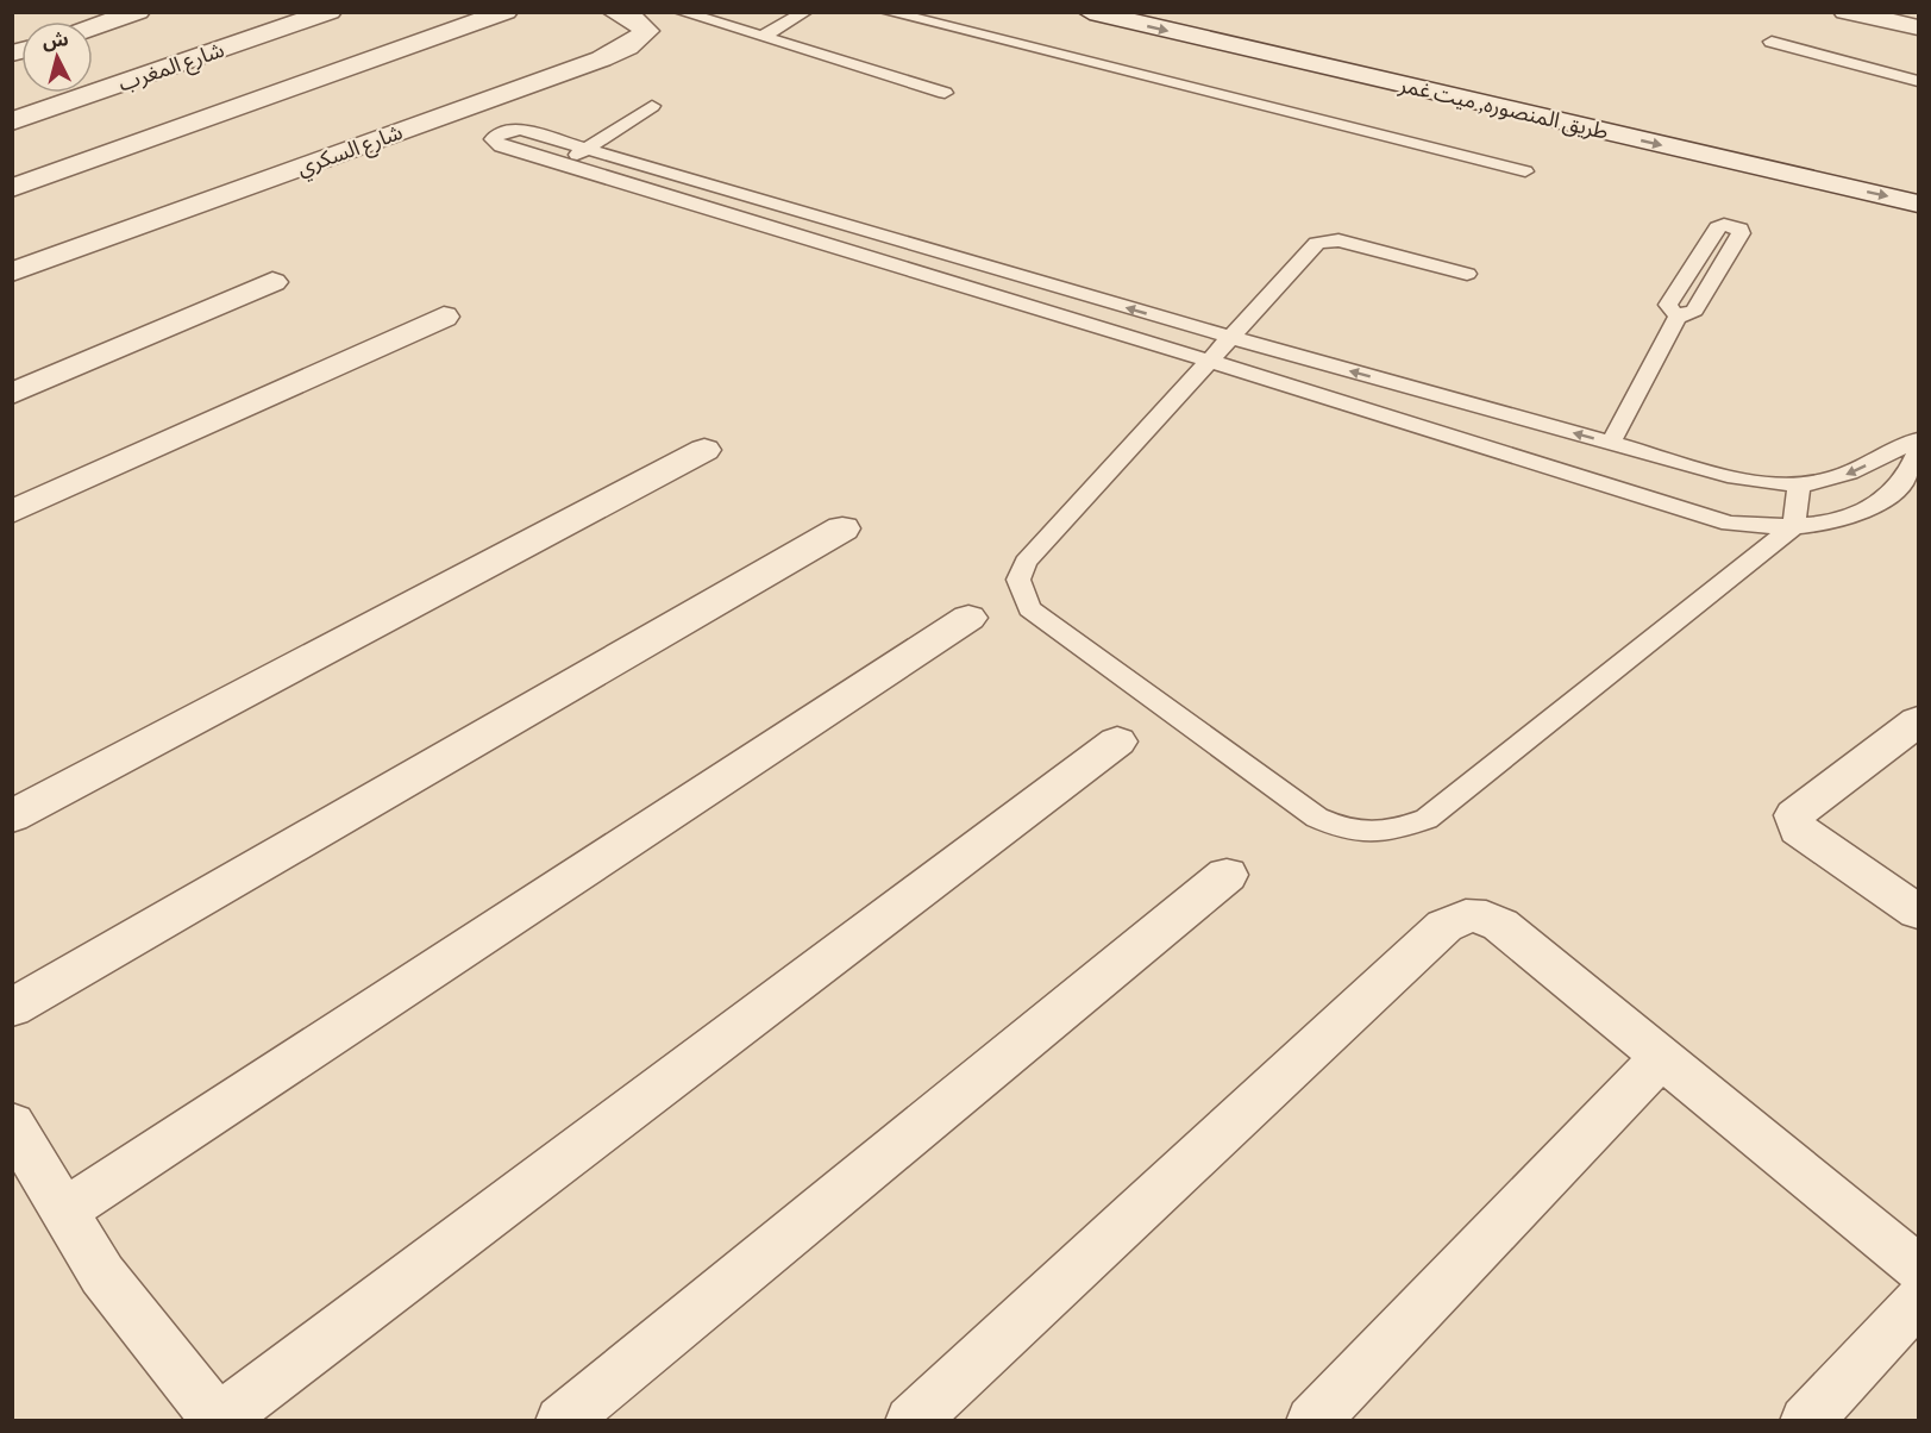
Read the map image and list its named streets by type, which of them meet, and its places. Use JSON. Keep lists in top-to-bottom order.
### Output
{
  "streets": {
    "street": ["شارع المغرب", "طريق المنصوره, ميت غمر", "شارع السكري"]
  },
  "north": "top"
}
